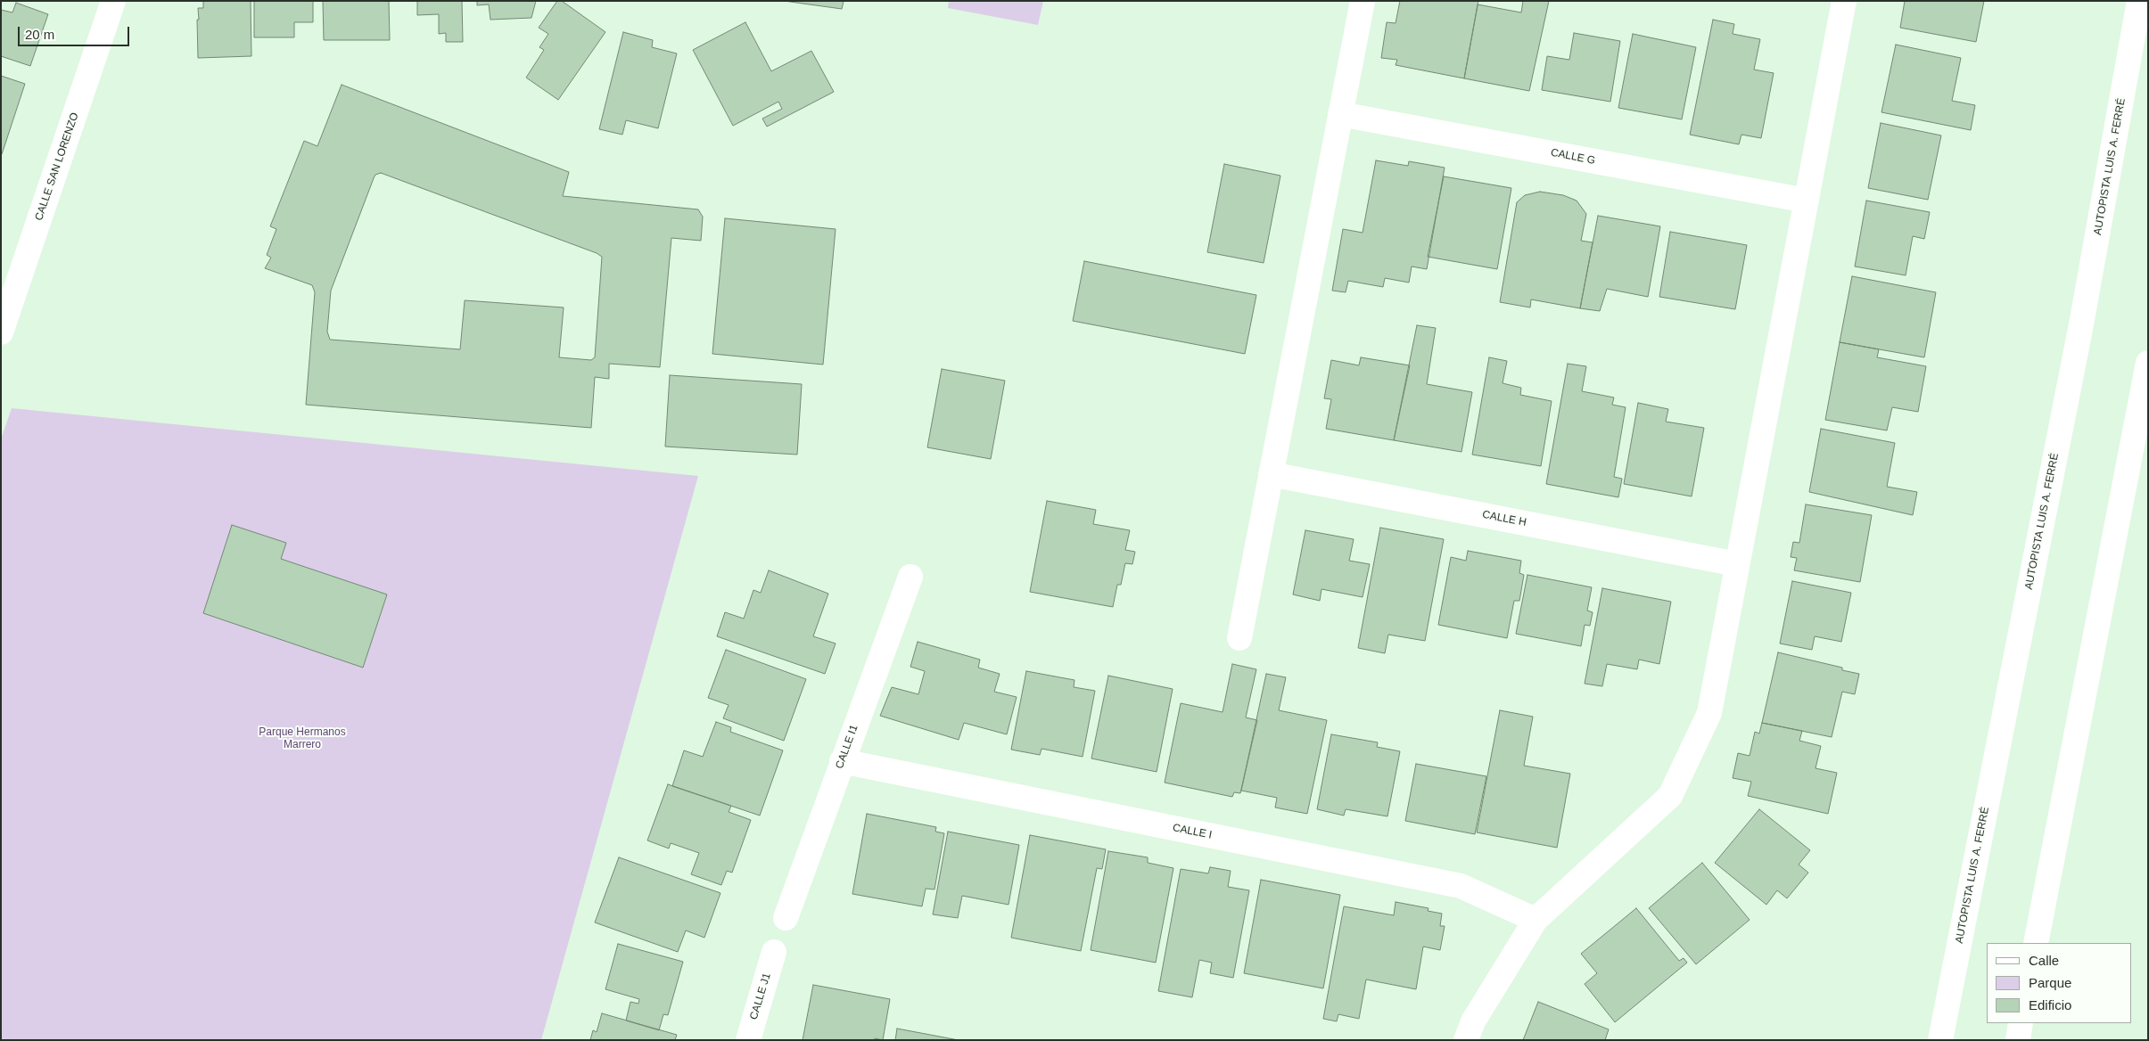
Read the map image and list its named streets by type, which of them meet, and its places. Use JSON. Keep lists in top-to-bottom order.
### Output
{
  "streets": {
    "main road": [
      "CALLE G",
      "CALLE SAN LORENZO",
      "AUTOPISTA LUIS A. FERRÉ",
      "CALLE H",
      "CALLE I1",
      "CALLE I",
      "CALLE J1"
    ]
  },
  "crossings": [
    ["CALLE I1", "CALLE I"]
  ],
  "parks": ["Parque Hermanos Marrero"],
  "legend": ["Calle", "Parque", "Edificio"],
  "scale_bar": "20 m"
}
